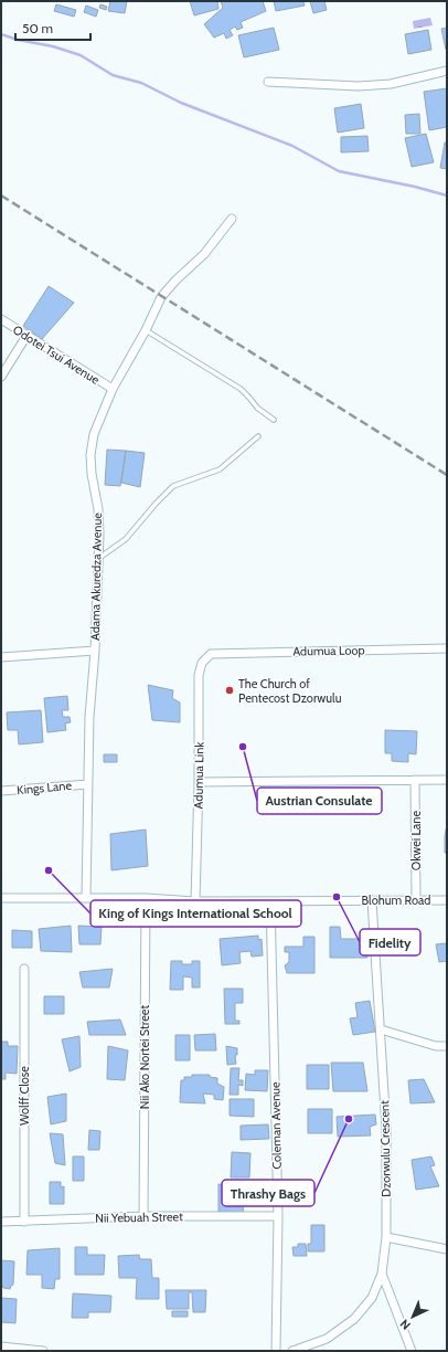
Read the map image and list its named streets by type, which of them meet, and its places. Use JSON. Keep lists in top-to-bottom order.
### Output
{
  "streets": {
    "street": [
      "Odotei Tsui Avenue",
      "Adama Akuredza Avenue",
      "Adumua Loop",
      "Adumua Link",
      "Kings Lane",
      "Okwei Lane",
      "Blohum Road",
      "Nii Ako Nortei Street",
      "Wolff Close",
      "Coleman Avenue",
      "Dzorwulu Crescent",
      "Nii Yebuah Street"
    ]
  },
  "crossings": [
    ["Odotei Tsui Avenue", "Adama Akuredza Avenue"],
    ["Adama Akuredza Avenue", "Kings Lane"],
    ["Adama Akuredza Avenue", "Blohum Road"],
    ["Adumua Loop", "Adumua Link"],
    ["Adumua Link", "Blohum Road"],
    ["Okwei Lane", "Blohum Road"],
    ["Blohum Road", "Nii Ako Nortei Street"],
    ["Blohum Road", "Coleman Avenue"],
    ["Blohum Road", "Dzorwulu Crescent"],
    ["Nii Ako Nortei Street", "Nii Yebuah Street"],
    ["Wolff Close", "Nii Yebuah Street"],
    ["Coleman Avenue", "Nii Yebuah Street"]
  ],
  "places": [
    "The Church of Pentecost Dzorwulu",
    "Austrian Consulate",
    "King of Kings International School",
    "Fidelity",
    "Thrashy Bags"
  ],
  "scale_bar": "50 m",
  "north": "bottom left"
}
